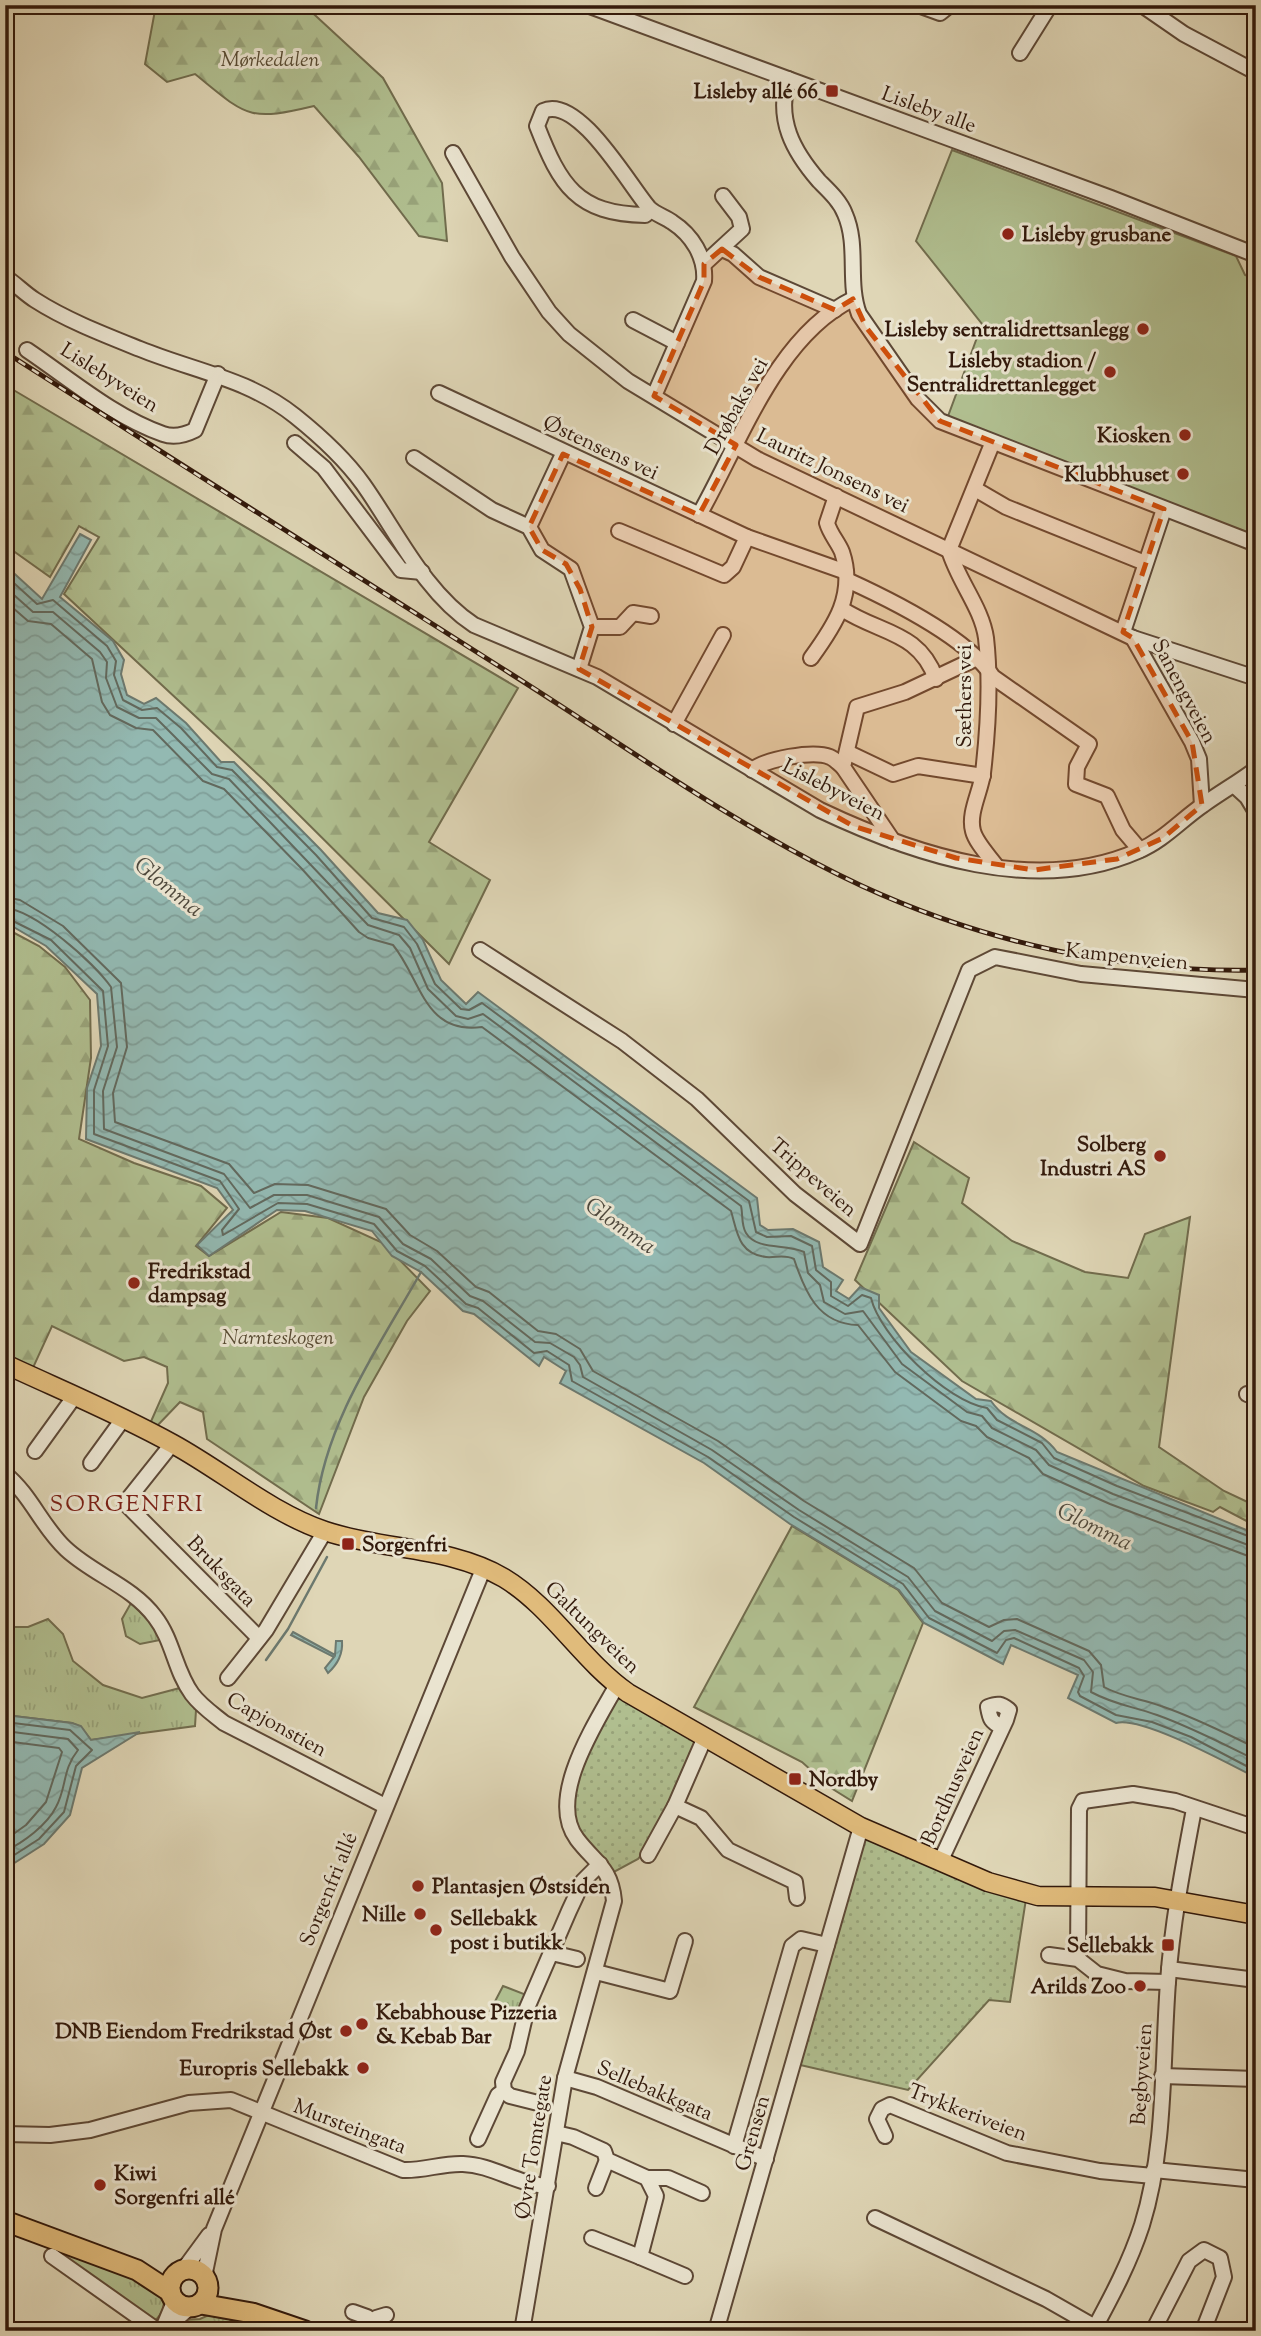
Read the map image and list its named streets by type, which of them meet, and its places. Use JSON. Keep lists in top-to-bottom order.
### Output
{
  "streets": {
    "main road": ["Galtungveien"],
    "street": [
      "Lisleby alle",
      "Lislebyveien",
      "Drøbaks vei",
      "Østensens vei",
      "Lauritz Jonsens vei",
      "Sanengveien",
      "Sæthers vei",
      "Kampenveien",
      "Trippeveien",
      "Bruksgata",
      "Capjonstien",
      "Bordhusveien",
      "Sorgenfri allé",
      "Begbyveien",
      "Sellebakkgata",
      "Trykkeriveien",
      "Mursteingata",
      "Grensen",
      "Øvre Tomtegate"
    ]
  },
  "crossings": [
    ["Lislebyveien", "Østensens vei"],
    ["Lislebyveien", "Sanengveien"],
    ["Lislebyveien", "Sæthers vei"],
    ["Drøbaks vei", "Østensens vei"],
    ["Drøbaks vei", "Lauritz Jonsens vei"],
    ["Østensens vei", "Sæthers vei"],
    ["Lauritz Jonsens vei", "Sanengveien"],
    ["Lauritz Jonsens vei", "Sæthers vei"],
    ["Kampenveien", "Trippeveien"],
    ["Bruksgata", "Galtungveien"],
    ["Galtungveien", "Bordhusveien"],
    ["Galtungveien", "Sorgenfri allé"],
    ["Galtungveien", "Begbyveien"],
    ["Galtungveien", "Grensen"],
    ["Galtungveien", "Øvre Tomtegate"],
    ["Capjonstien", "Sorgenfri allé"],
    ["Sorgenfri allé", "Mursteingata"],
    ["Begbyveien", "Trykkeriveien"],
    ["Sellebakkgata", "Grensen"],
    ["Sellebakkgata", "Øvre Tomtegate"],
    ["Mursteingata", "Øvre Tomtegate"]
  ],
  "districts": ["SORGENFRI"],
  "water": ["Glomma"],
  "parks": ["Mørkedalen", "Narnteskogen"],
  "places": {
    "transit": [
      "Lisleby allé 66",
      "Sorgenfri",
      "Nordby",
      "Sellebakk"
    ],
    "other": [
      "Lisleby grusbane",
      "Lisleby sentralidrettsanlegg",
      "Lisleby stadion / Sentralidrettanlegget",
      "Kiosken",
      "Klubbhuset",
      "Solberg Industri AS",
      "Fredrikstad dampsag",
      "Plantasjen Østsiden",
      "Nille",
      "Sellebakk post i butikk",
      "Arilds Zoo",
      "Kebabhouse Pizzeria & Kebab Bar",
      "DNB Eiendom Fredrikstad Øst",
      "Europris Sellebakk",
      "Kiwi Sorgenfri allé"
    ]
  }
}
